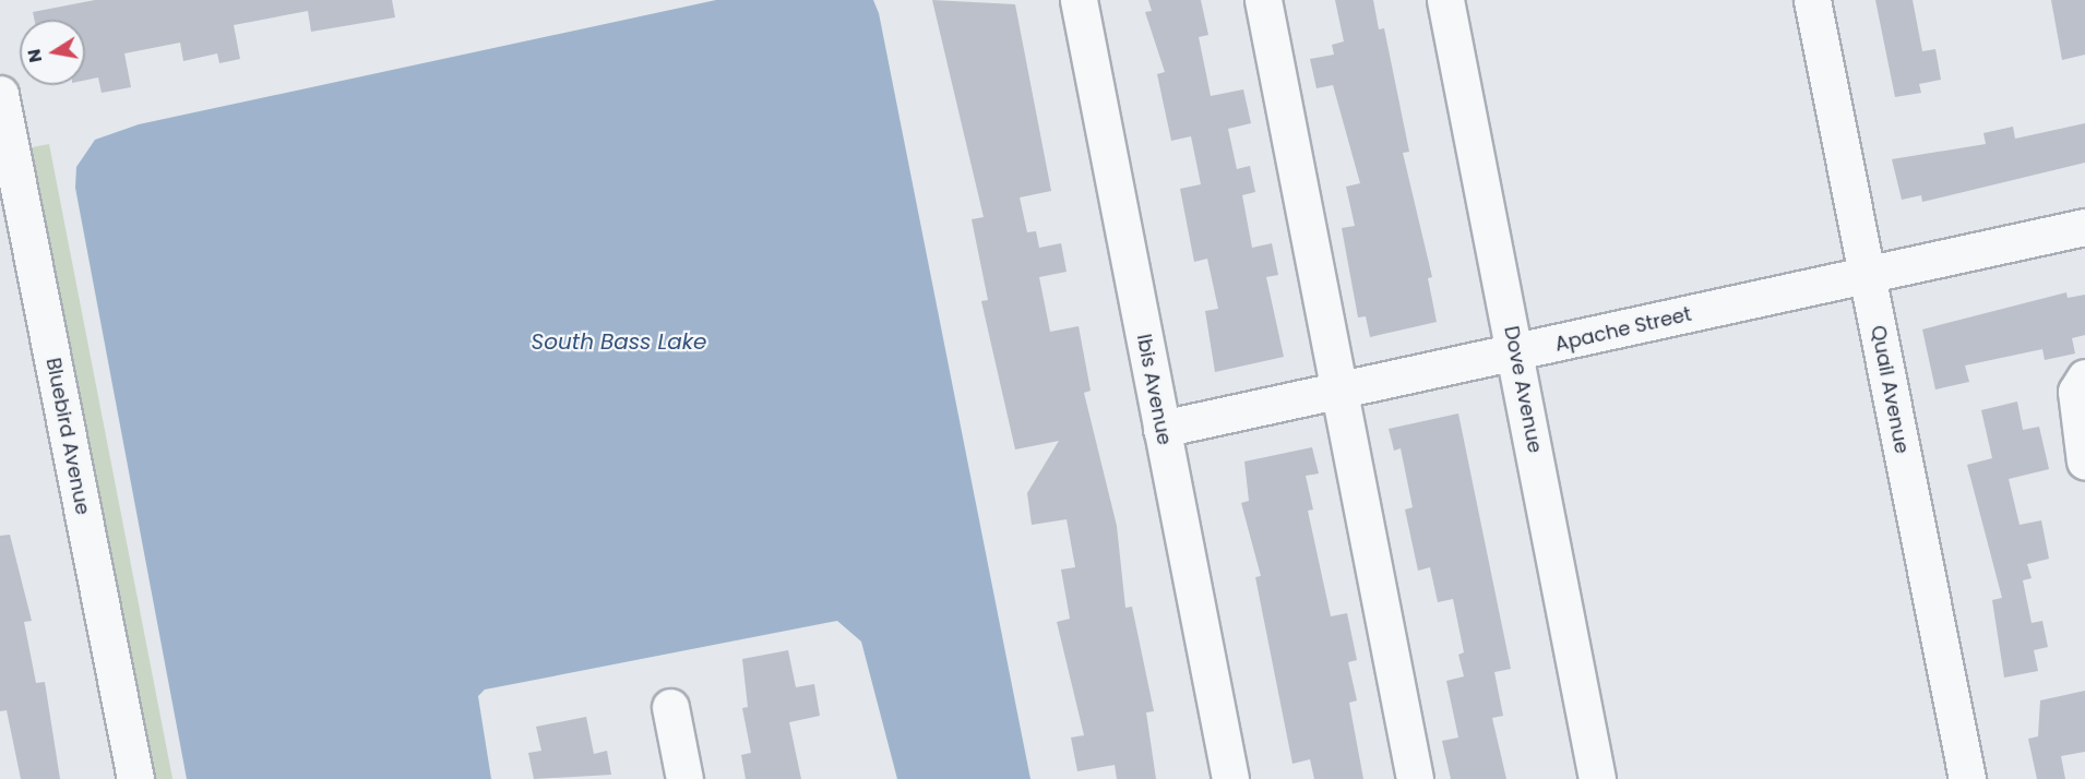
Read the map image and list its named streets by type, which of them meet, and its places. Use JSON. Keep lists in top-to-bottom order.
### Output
{
  "streets": {
    "street": [
      "Apache Street",
      "Ibis Avenue",
      "Dove Avenue",
      "Quail Avenue",
      "Bluebird Avenue"
    ]
  },
  "crossings": [
    ["Apache Street", "Ibis Avenue"],
    ["Apache Street", "Dove Avenue"],
    ["Apache Street", "Quail Avenue"]
  ],
  "water": ["South Bass Lake"],
  "north": "left"
}
